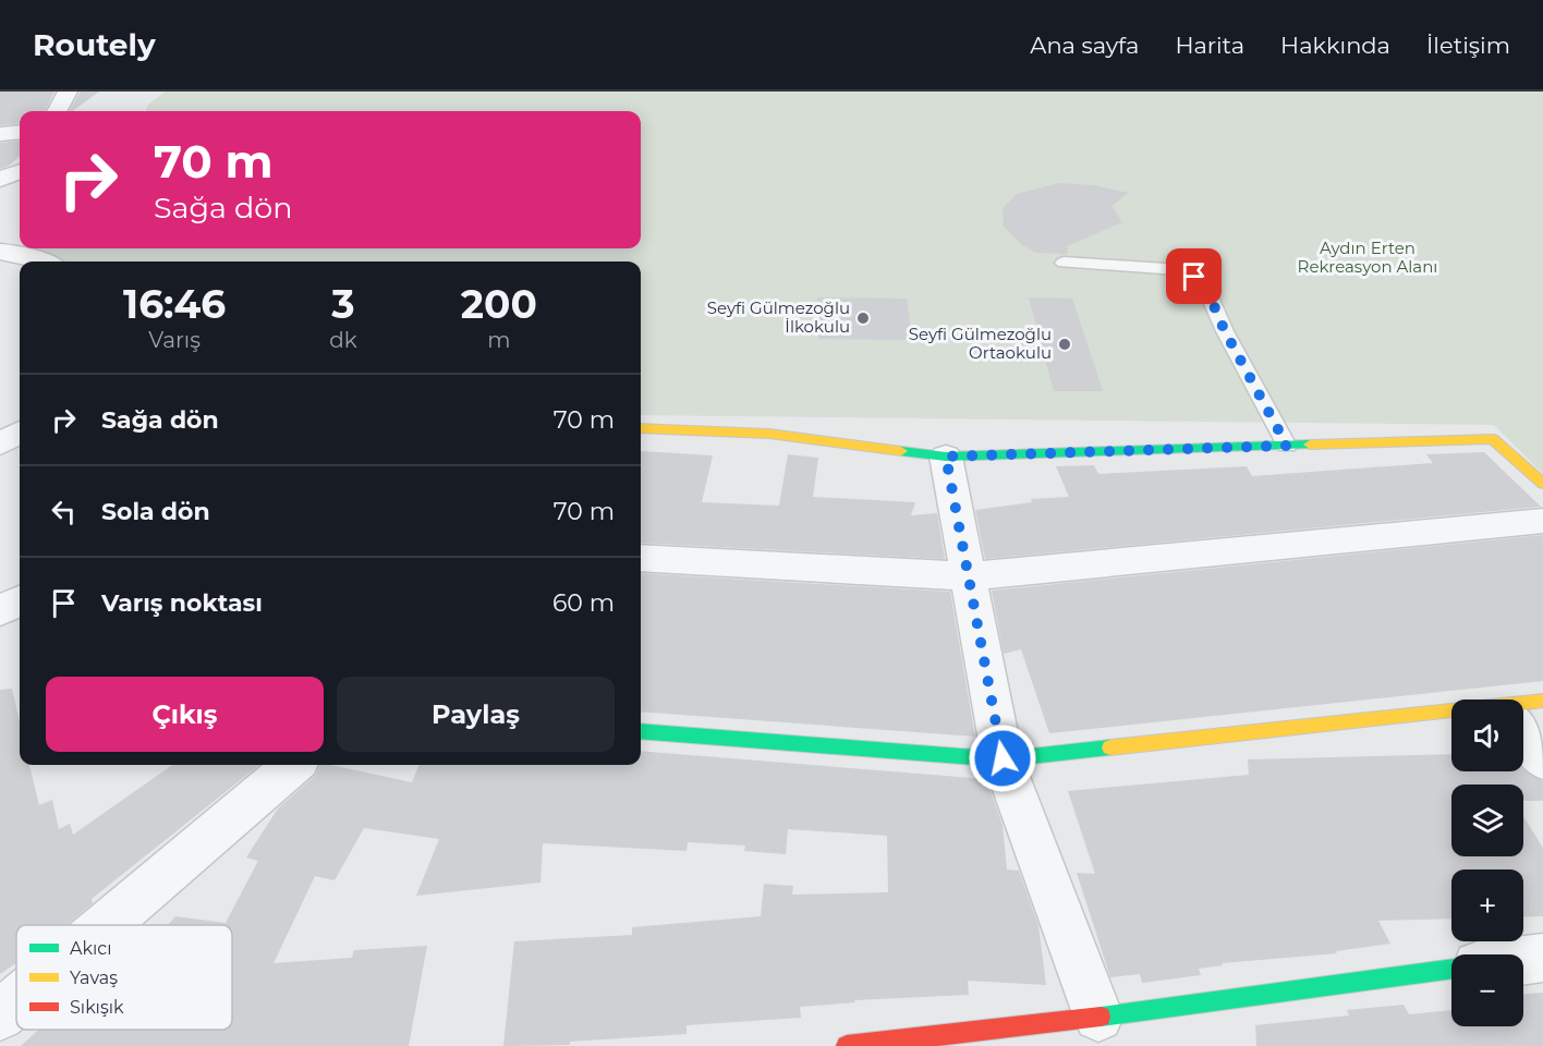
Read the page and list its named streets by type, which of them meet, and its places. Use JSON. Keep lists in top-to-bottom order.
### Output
{
  "parks": ["Aydın Erten Rekreasyon Alanı"],
  "places": ["Seyfi Gülmezoğlu İlkokulu", "Seyfi Gülmezoğlu Ortaokulu"],
  "legend": ["Akıcı", "Yavaş", "Sıkışık"],
  "page": {
    "header": "Routely",
    "nav": [
      "Ana sayfa",
      "Harita",
      "Hakkında",
      "İletişim"
    ],
    "turn": ["70 m", "Sağa dön"],
    "eta": [
      "16:46",
      "Varış",
      "3",
      "dk",
      "200",
      "m"
    ],
    "list": [
      {
        "name": "Sağa dön",
        "value": "70 m"
      },
      {
        "name": "Sola dön",
        "value": "70 m"
      },
      {
        "name": "Varış noktası",
        "value": "60 m"
      }
    ],
    "buttons": ["Çıkış", "Paylaş"],
    "map_buttons": ["+", "−"]
  }
}
